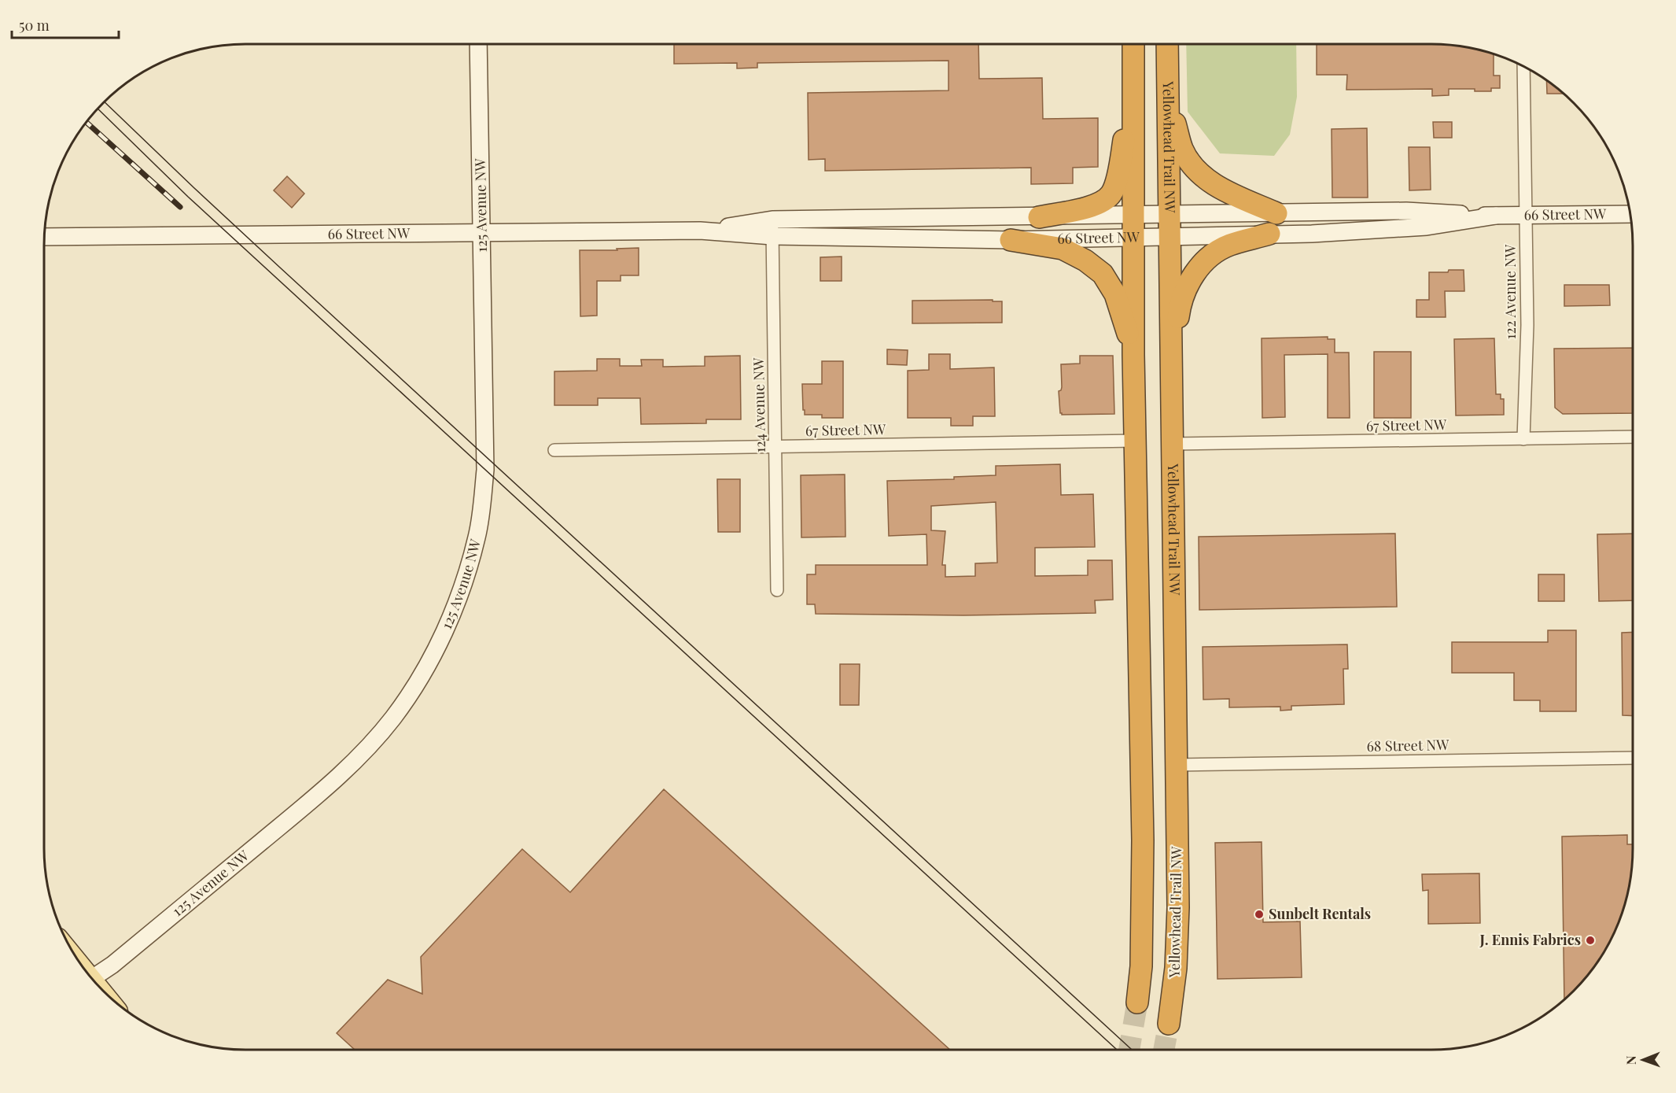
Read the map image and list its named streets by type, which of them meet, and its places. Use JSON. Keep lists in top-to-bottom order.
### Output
{
  "streets": {
    "highway": ["Yellowhead Trail NW"],
    "main road": ["125 Avenue NW", "66 Street NW"],
    "street": [
      "122 Avenue NW",
      "124 Avenue NW",
      "67 Street NW",
      "68 Street NW"
    ]
  },
  "crossings": [
    ["Yellowhead Trail NW", "66 Street NW"],
    ["Yellowhead Trail NW", "67 Street NW"],
    ["Yellowhead Trail NW", "68 Street NW"],
    ["125 Avenue NW", "66 Street NW"],
    ["66 Street NW", "122 Avenue NW"],
    ["66 Street NW", "124 Avenue NW"],
    ["122 Avenue NW", "67 Street NW"],
    ["124 Avenue NW", "67 Street NW"]
  ],
  "places": ["Sunbelt Rentals", "J. Ennis Fabrics"],
  "scale_bar": "50 m",
  "north": "left"
}
